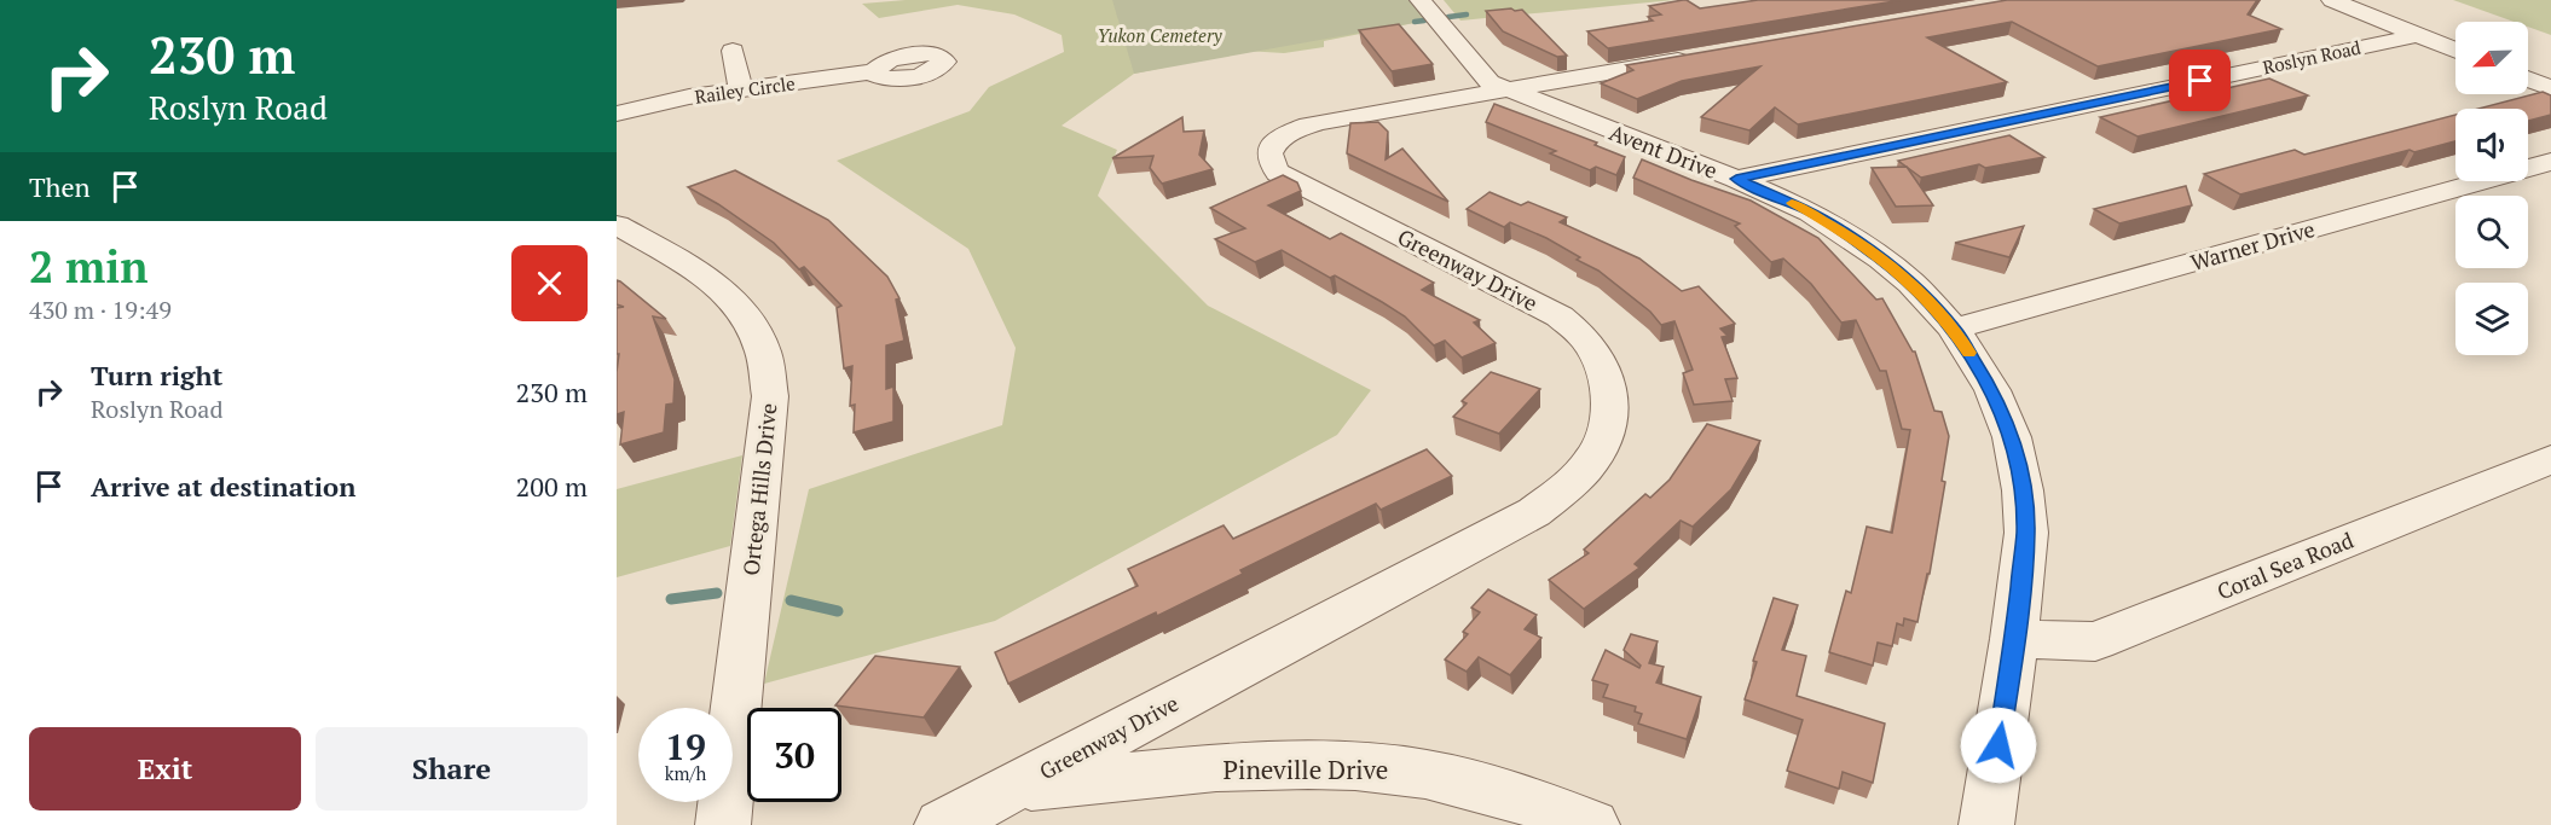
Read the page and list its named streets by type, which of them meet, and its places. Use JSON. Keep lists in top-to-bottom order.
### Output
{
  "streets": {
    "street": [
      "Roslyn Road",
      "Railey Circle",
      "Avent Drive",
      "Warner Drive",
      "Greenway Drive",
      "Ortega Hills Drive",
      "Coral Sea Road",
      "Pineville Drive"
    ]
  },
  "crossings": [
    ["Roslyn Road", "Avent Drive"],
    ["Avent Drive", "Warner Drive"],
    ["Avent Drive", "Greenway Drive"],
    ["Avent Drive", "Coral Sea Road"],
    ["Greenway Drive", "Pineville Drive"]
  ],
  "parks": ["Yukon Cemetery"],
  "north": "bottom left",
  "page": {
    "turn": ["230 m", "Roslyn Road"],
    "then": "Then",
    "heading": ["2 min", "430 m · 19:49"],
    "list": [
      {
        "name": "Turn right",
        "note": "Roslyn Road",
        "value": "230 m"
      },
      {
        "name": "Arrive at destination",
        "value": "200 m"
      }
    ],
    "speed": "19 km/h",
    "limit": "30",
    "buttons": ["Exit", "Share"]
  }
}
